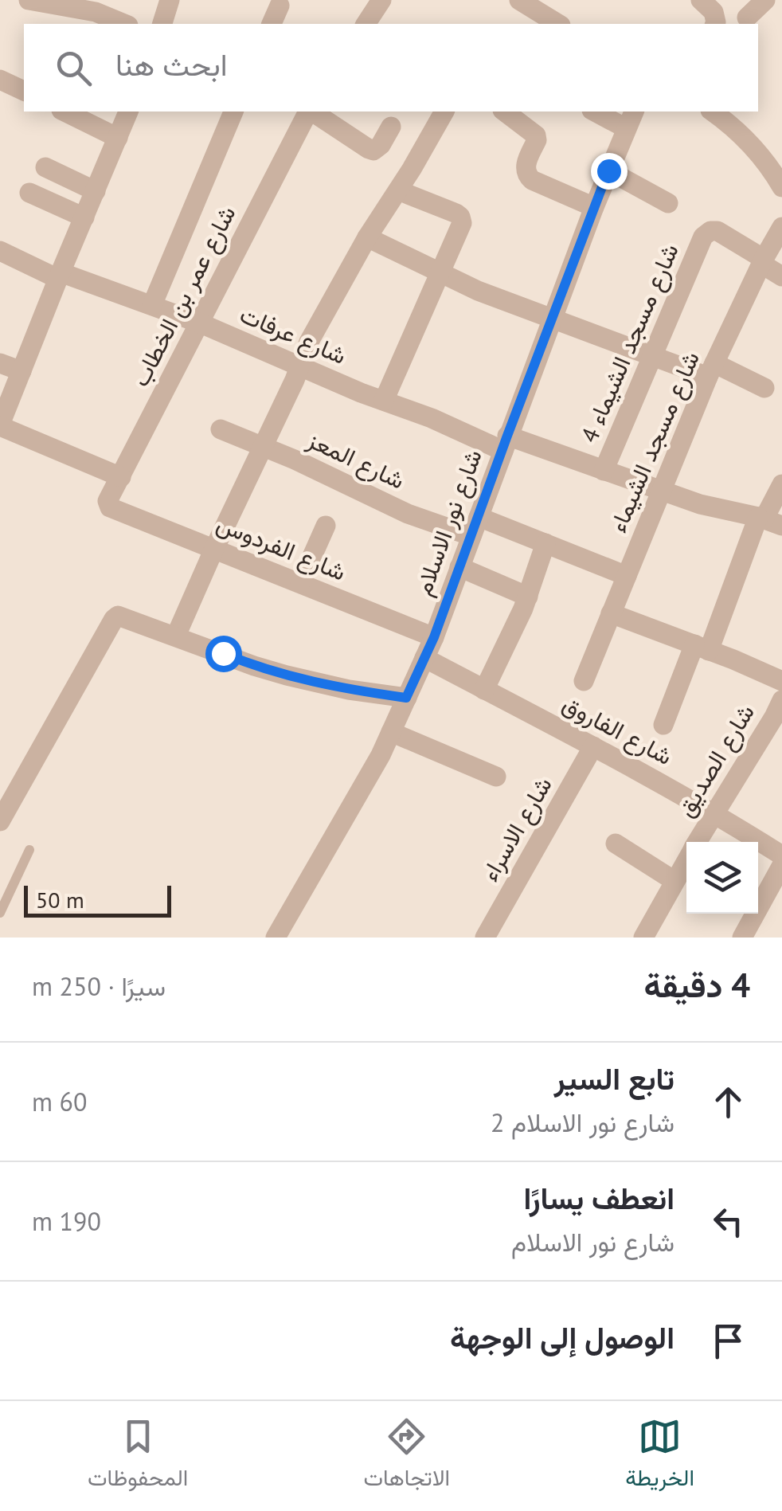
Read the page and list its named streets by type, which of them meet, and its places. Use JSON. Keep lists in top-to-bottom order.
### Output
{
  "streets": {
    "street": [
      "شارع عمر بن الخطاب",
      "شارع عرفات",
      "شارع مسجد الشيماء 4",
      "شارع مسجد الشيماء",
      "شارع المعز",
      "شارع نور الاسلام",
      "شارع الفردوس",
      "شارع الفاروق",
      "شارع الصديق",
      "شارع الاسراء"
    ]
  },
  "crossings": [
    ["شارع عمر بن الخطاب", "شارع عرفات"],
    ["شارع عمر بن الخطاب", "شارع الفردوس"],
    ["شارع عرفات", "شارع مسجد الشيماء 4"],
    ["شارع عرفات", "شارع مسجد الشيماء"],
    ["شارع عرفات", "شارع نور الاسلام"],
    ["شارع مسجد الشيماء 4", "شارع مسجد الشيماء"],
    ["شارع مسجد الشيماء", "شارع المعز"],
    ["شارع المعز", "شارع نور الاسلام"],
    ["شارع نور الاسلام", "شارع الفردوس"],
    ["شارع نور الاسلام", "شارع الفاروق"],
    ["شارع الفاروق", "شارع الصديق"],
    ["شارع الفاروق", "شارع الاسراء"]
  ],
  "scale_bar": "50 m",
  "page": {
    "search": "ابحث هنا",
    "scale": "50 m",
    "heading": ["4 دقيقة", "سيرًا · 250 m"],
    "list": [
      ["تابع السير", "شارع نور الاسلام 2", "60 m"],
      ["انعطف يسارًا", "شارع نور الاسلام", "190 m"],
      "الوصول إلى الوجهة"
    ],
    "nav": ["الخريطة", "الاتجاهات", "المحفوظات"]
  }
}
